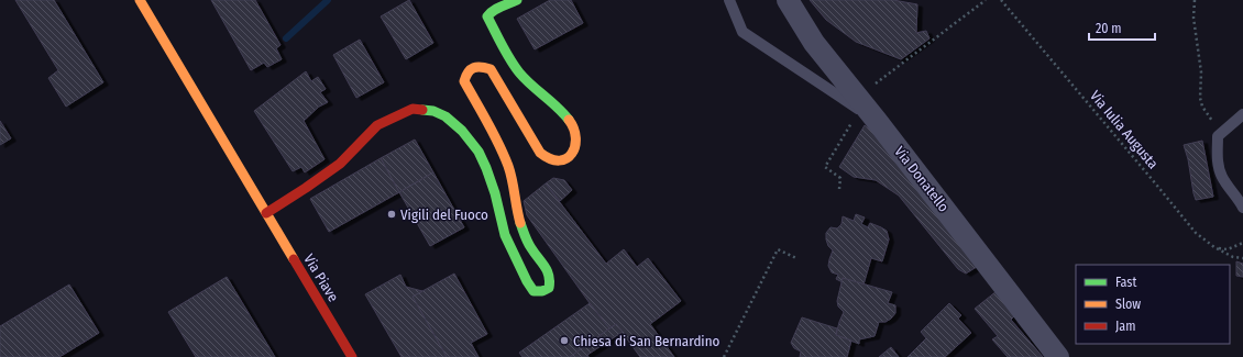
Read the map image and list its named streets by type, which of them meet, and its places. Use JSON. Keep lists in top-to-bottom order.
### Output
{
  "streets": {
    "street": ["Via Donatello", "Via Piave"],
    "path": ["Via Iulia Augusta"]
  },
  "places": ["Vigili del Fuoco", "Chiesa di San Bernardino"],
  "legend": ["Fast", "Slow", "Jam"],
  "scale_bar": "20 m"
}
